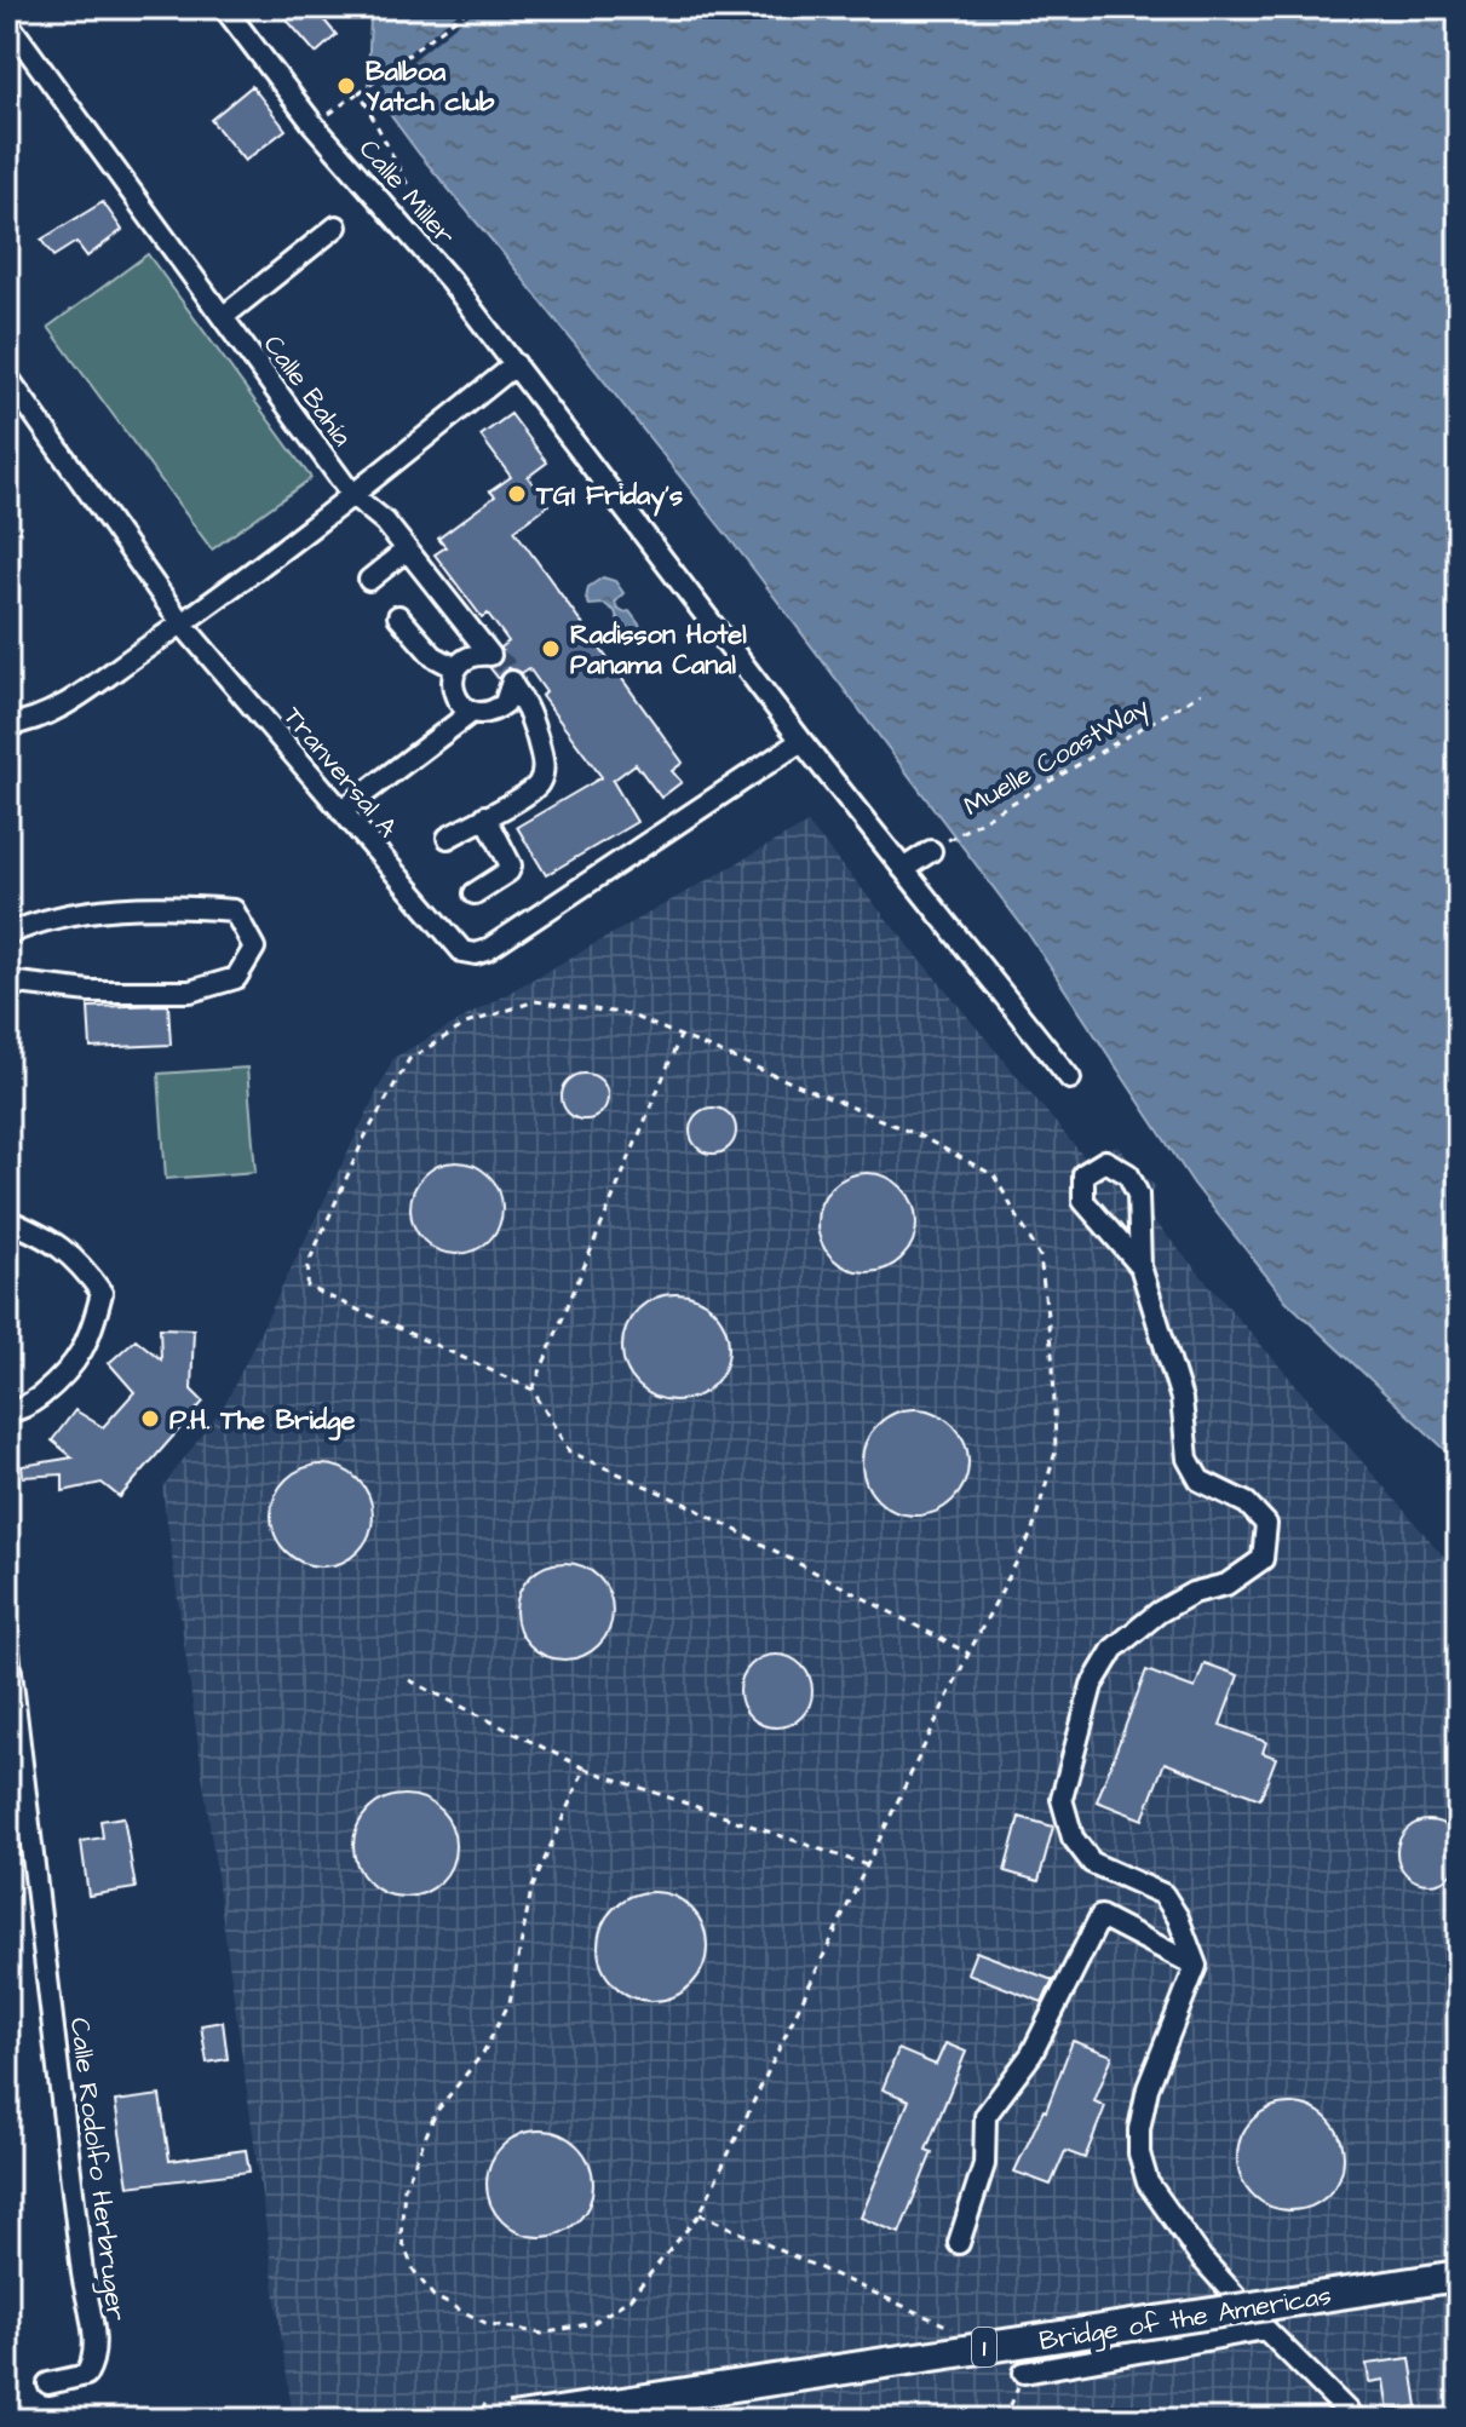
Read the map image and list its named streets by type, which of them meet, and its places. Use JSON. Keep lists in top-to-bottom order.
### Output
{
  "streets": {
    "highway": ["Bridge of the Americas", "1"],
    "street": [
      "Calle Miller",
      "Calle Bahía",
      "Tranversal A",
      "Calle Rodolfo Herbruger"
    ],
    "path": ["Muelle CoastWay"]
  },
  "crossings": [
    ["Calle Miller", "Tranversal A"]
  ],
  "places": [
    "Balboa Yatch club",
    "TGI Friday's",
    "Radisson Hotel Panama Canal",
    "P.H. The Bridge"
  ]
}
